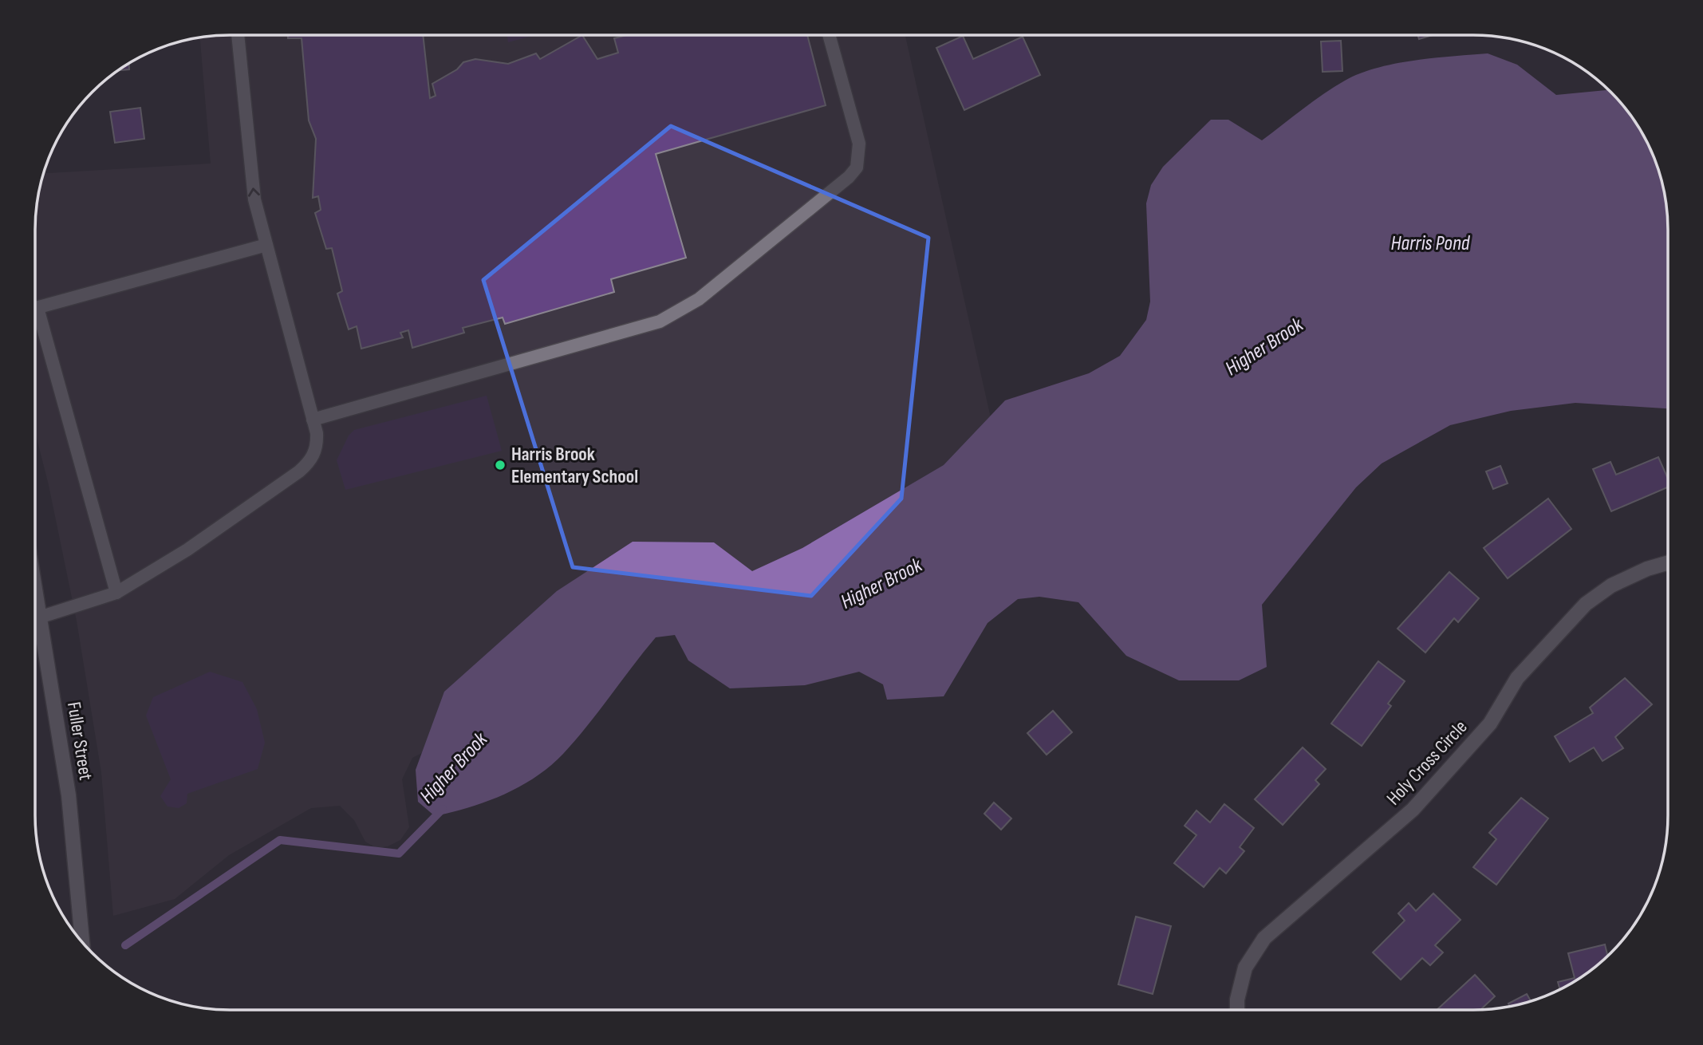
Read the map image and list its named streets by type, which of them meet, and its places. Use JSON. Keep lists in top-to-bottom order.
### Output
{
  "streets": {
    "street": ["Fuller Street", "Holy Cross Circle"]
  },
  "water": ["Harris Pond", "Higher Brook"],
  "places": ["Harris Brook Elementary School"]
}
